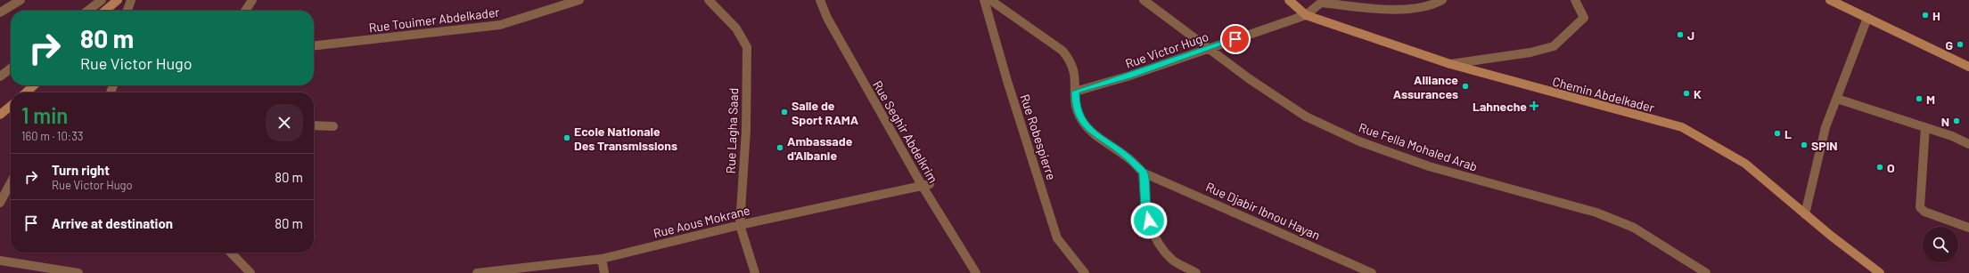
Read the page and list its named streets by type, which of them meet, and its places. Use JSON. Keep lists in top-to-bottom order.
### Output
{
  "streets": {
    "street": [
      "Rue Touimer Abdelkader",
      "Rue Victor Hugo",
      "Chemin Abdelkader",
      "Rue Lagha Saad",
      "Rue Seghir Abdelkrim",
      "Rue Robespierre",
      "Rue Fella Mohaled Arab",
      "Rue Djabir Ibnou Hayan",
      "Rue Aous Mokrane"
    ]
  },
  "crossings": [
    ["Rue Victor Hugo", "Chemin Abdelkader"],
    ["Rue Victor Hugo", "Rue Fella Mohaled Arab"],
    ["Rue Lagha Saad", "Rue Aous Mokrane"],
    ["Rue Seghir Abdelkrim", "Rue Aous Mokrane"]
  ],
  "places": {
    "other": [
      "H",
      "J",
      "G",
      "Alliance Assurances",
      "K",
      "M",
      "Salle de Sport RAMA",
      "N",
      "L",
      "Ecole Nationale Des Transmissions",
      "SPIN",
      "Ambassade d'Albanie",
      "O"
    ],
    "health": ["Lahneche"]
  },
  "page": {
    "turn": ["80 m", "Rue Victor Hugo"],
    "heading": ["1 min", "160 m · 10:33"],
    "list": [
      {
        "name": "Turn right",
        "note": "Rue Victor Hugo",
        "value": "80 m"
      },
      {
        "name": "Arrive at destination",
        "value": "80 m"
      }
    ]
  }
}
